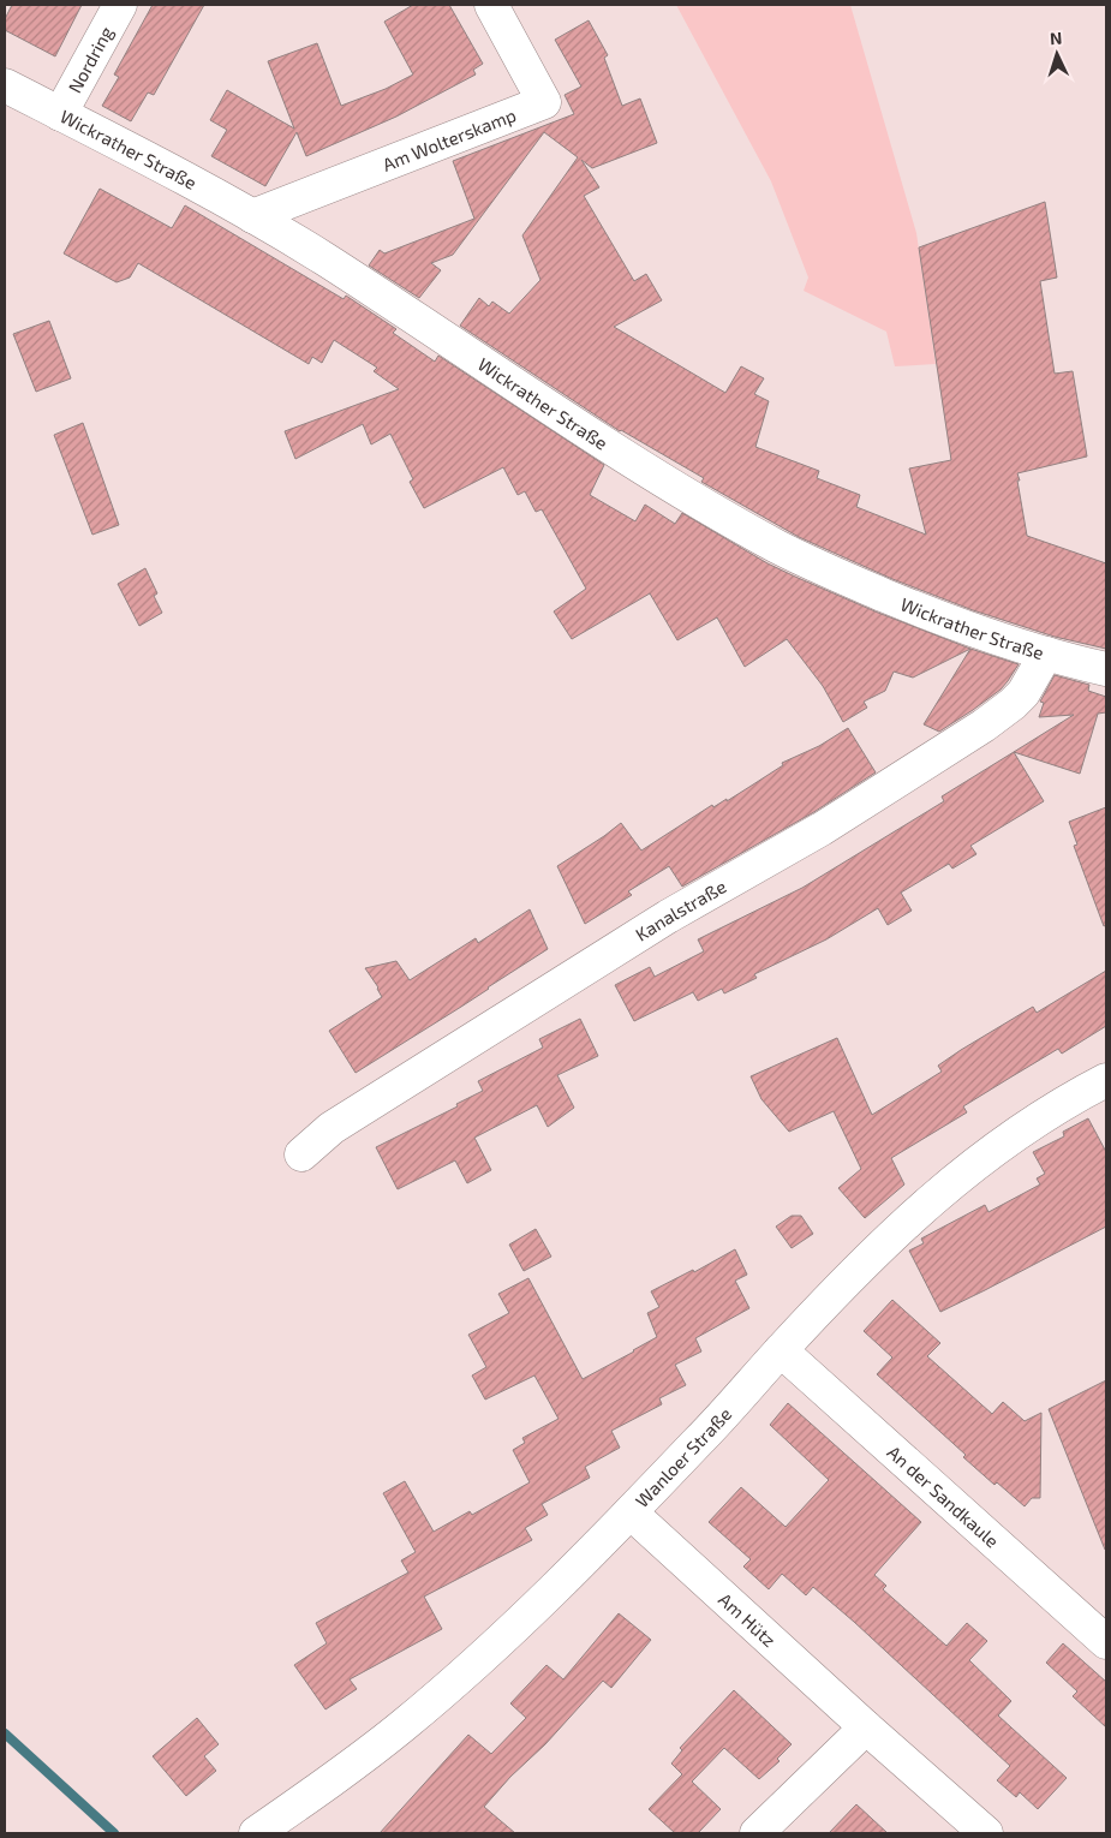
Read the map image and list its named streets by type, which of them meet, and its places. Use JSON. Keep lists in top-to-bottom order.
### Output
{
  "streets": {
    "street": [
      "Nordring",
      "Am Wolterskamp",
      "Wickrather Straße",
      "Kanalstraße",
      "Wanloer Straße",
      "An der Sandkaule",
      "Am Hütz"
    ]
  },
  "crossings": [
    ["Nordring", "Wickrather Straße"],
    ["Am Wolterskamp", "Wickrather Straße"],
    ["Wickrather Straße", "Kanalstraße"],
    ["Wanloer Straße", "An der Sandkaule"],
    ["Wanloer Straße", "Am Hütz"]
  ],
  "north": "top"
}
